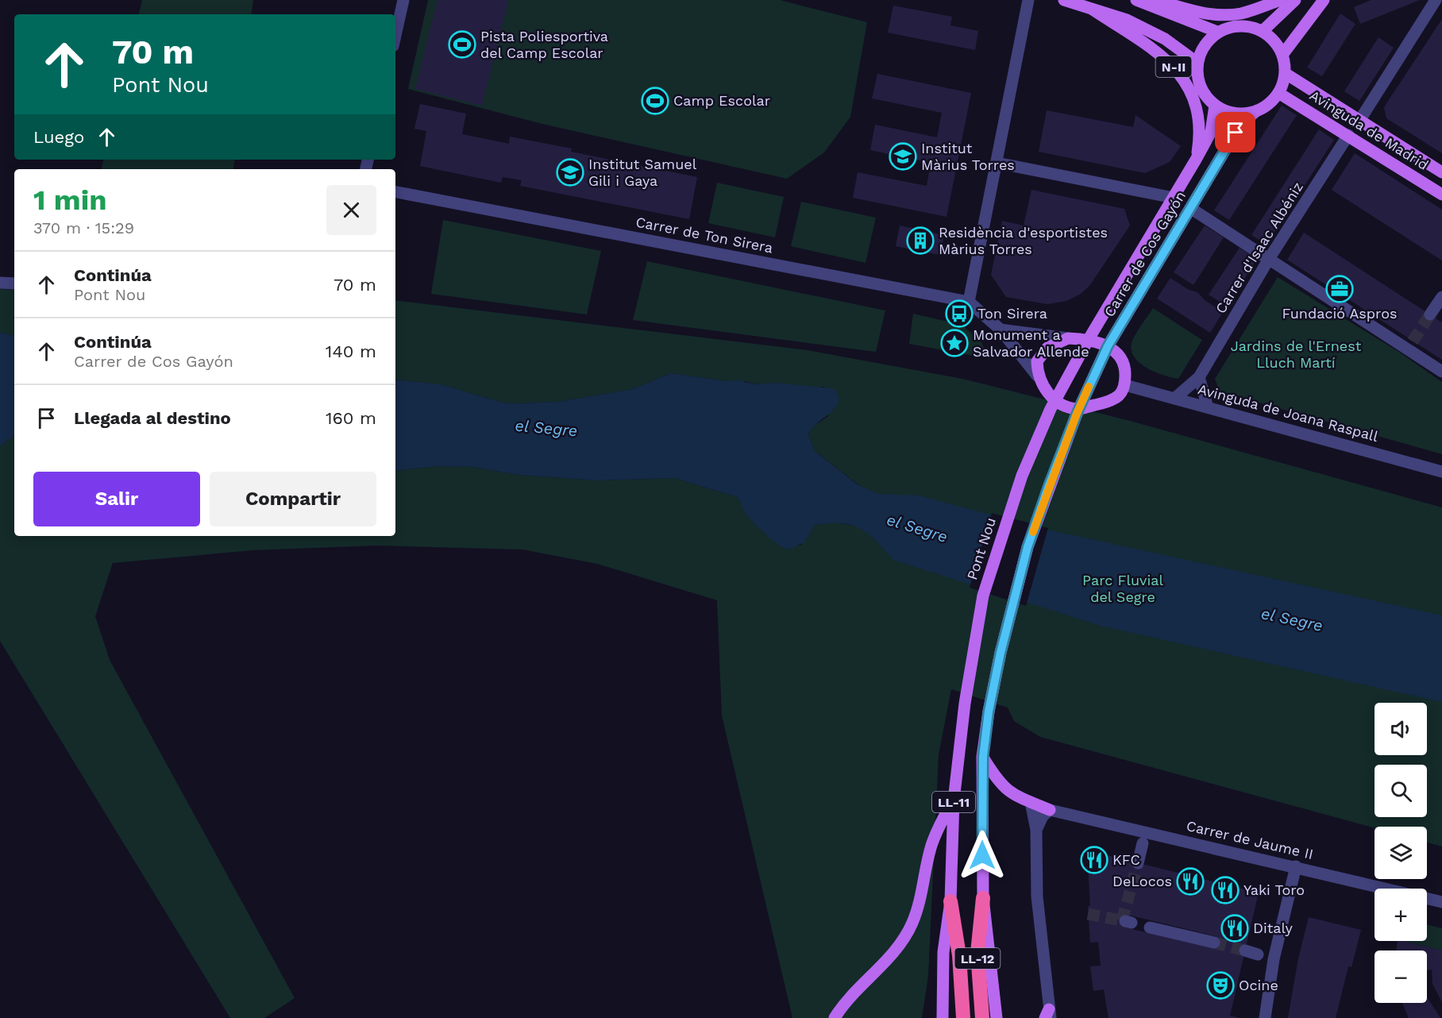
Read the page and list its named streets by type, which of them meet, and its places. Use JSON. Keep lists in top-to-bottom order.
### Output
{
  "streets": {
    "highway": ["LL-12"],
    "main road": [
      "N-II",
      "Avinguda de Madrid",
      "Carrer de Cos Gayón",
      "Pont Nou",
      "LL-11"
    ],
    "street": [
      "Carrer de Ton Sirera",
      "Carrer d'Isaac Albéniz",
      "Avinguda de Joana Raspall",
      "Carrer de Jaume II"
    ]
  },
  "crossings": [
    ["N-II", "Avinguda de Madrid"],
    ["N-II", "Carrer de Cos Gayón"],
    ["Avinguda de Madrid", "Carrer d'Isaac Albéniz"],
    ["Avinguda de Madrid", "Carrer de Cos Gayón"],
    ["Carrer d'Isaac Albéniz", "Avinguda de Joana Raspall"],
    ["Carrer de Cos Gayón", "Pont Nou"],
    ["Carrer de Cos Gayón", "LL-11"],
    ["Pont Nou", "LL-11"],
    ["LL-11", "LL-12"]
  ],
  "water": ["el Segre"],
  "parks": ["Jardins de l'Ernest Lluch Martí", "Parc Fluvial del Segre"],
  "places": {
    "sports": ["Pista Poliesportiva del Camp Escolar", "Camp Escolar"],
    "school or university": ["Institut Màrius Torres", "Institut Samuel Gili i Gaya"],
    "building": ["Residència d'esportistes Màrius Torres"],
    "office": ["Fundació Aspros"],
    "bus stop": ["Ton Sirera"],
    "place": ["Monument a Salvador Allende"],
    "restaurant": [
      "KFC",
      "DeLocos",
      "Yaki Toro",
      "Ditaly"
    ],
    "theatre": ["Ocine"]
  },
  "page": {
    "turn": ["70 m", "Pont Nou"],
    "then": "Luego",
    "heading": ["1 min", "370 m · 15:29"],
    "list": [
      {
        "name": "Continúa",
        "note": "Pont Nou",
        "value": "70 m"
      },
      {
        "name": "Continúa",
        "note": "Carrer de Cos Gayón",
        "value": "140 m"
      },
      {
        "name": "Llegada al destino",
        "value": "160 m"
      }
    ],
    "buttons": ["Salir", "Compartir"],
    "map_buttons": ["+", "−"]
  }
}
